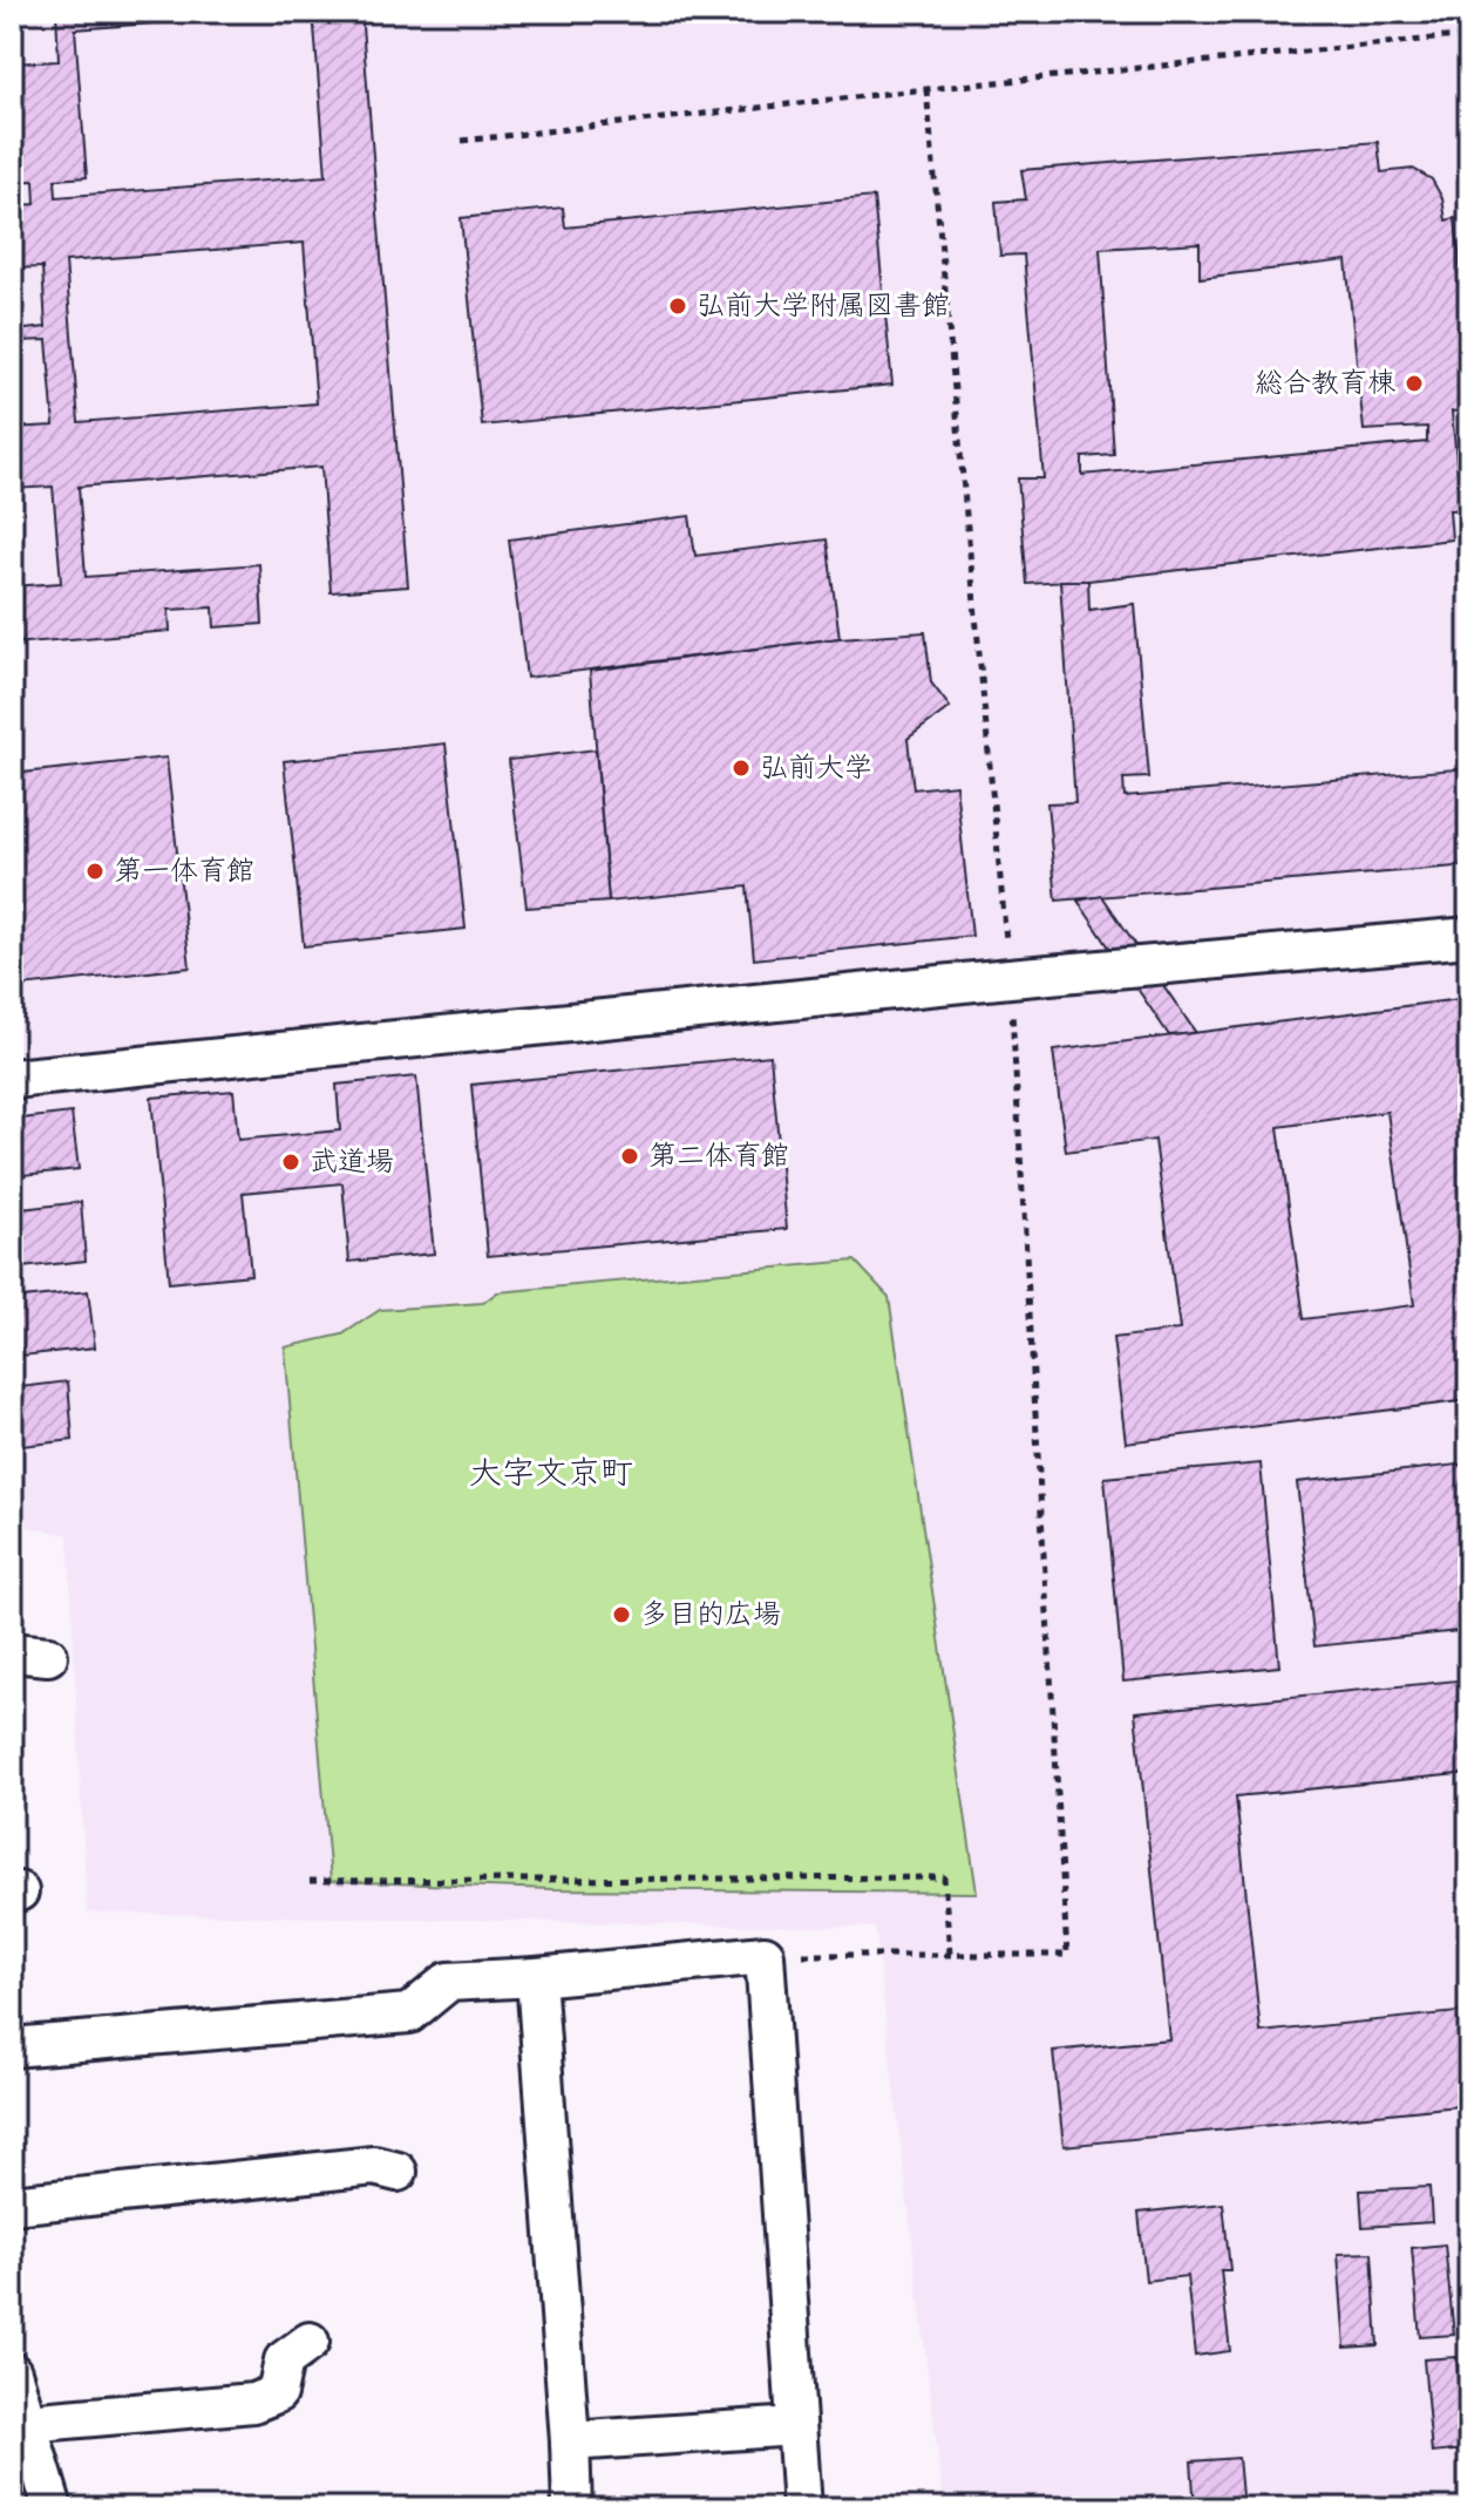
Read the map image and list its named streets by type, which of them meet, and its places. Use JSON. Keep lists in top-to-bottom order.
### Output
{
  "districts": ["大字文京町"],
  "places": [
    "弘前大学附属図書館",
    "総合教育棟",
    "弘前大学",
    "第一体育館",
    "第二体育館",
    "武道場",
    "多目的広場"
  ]
}
